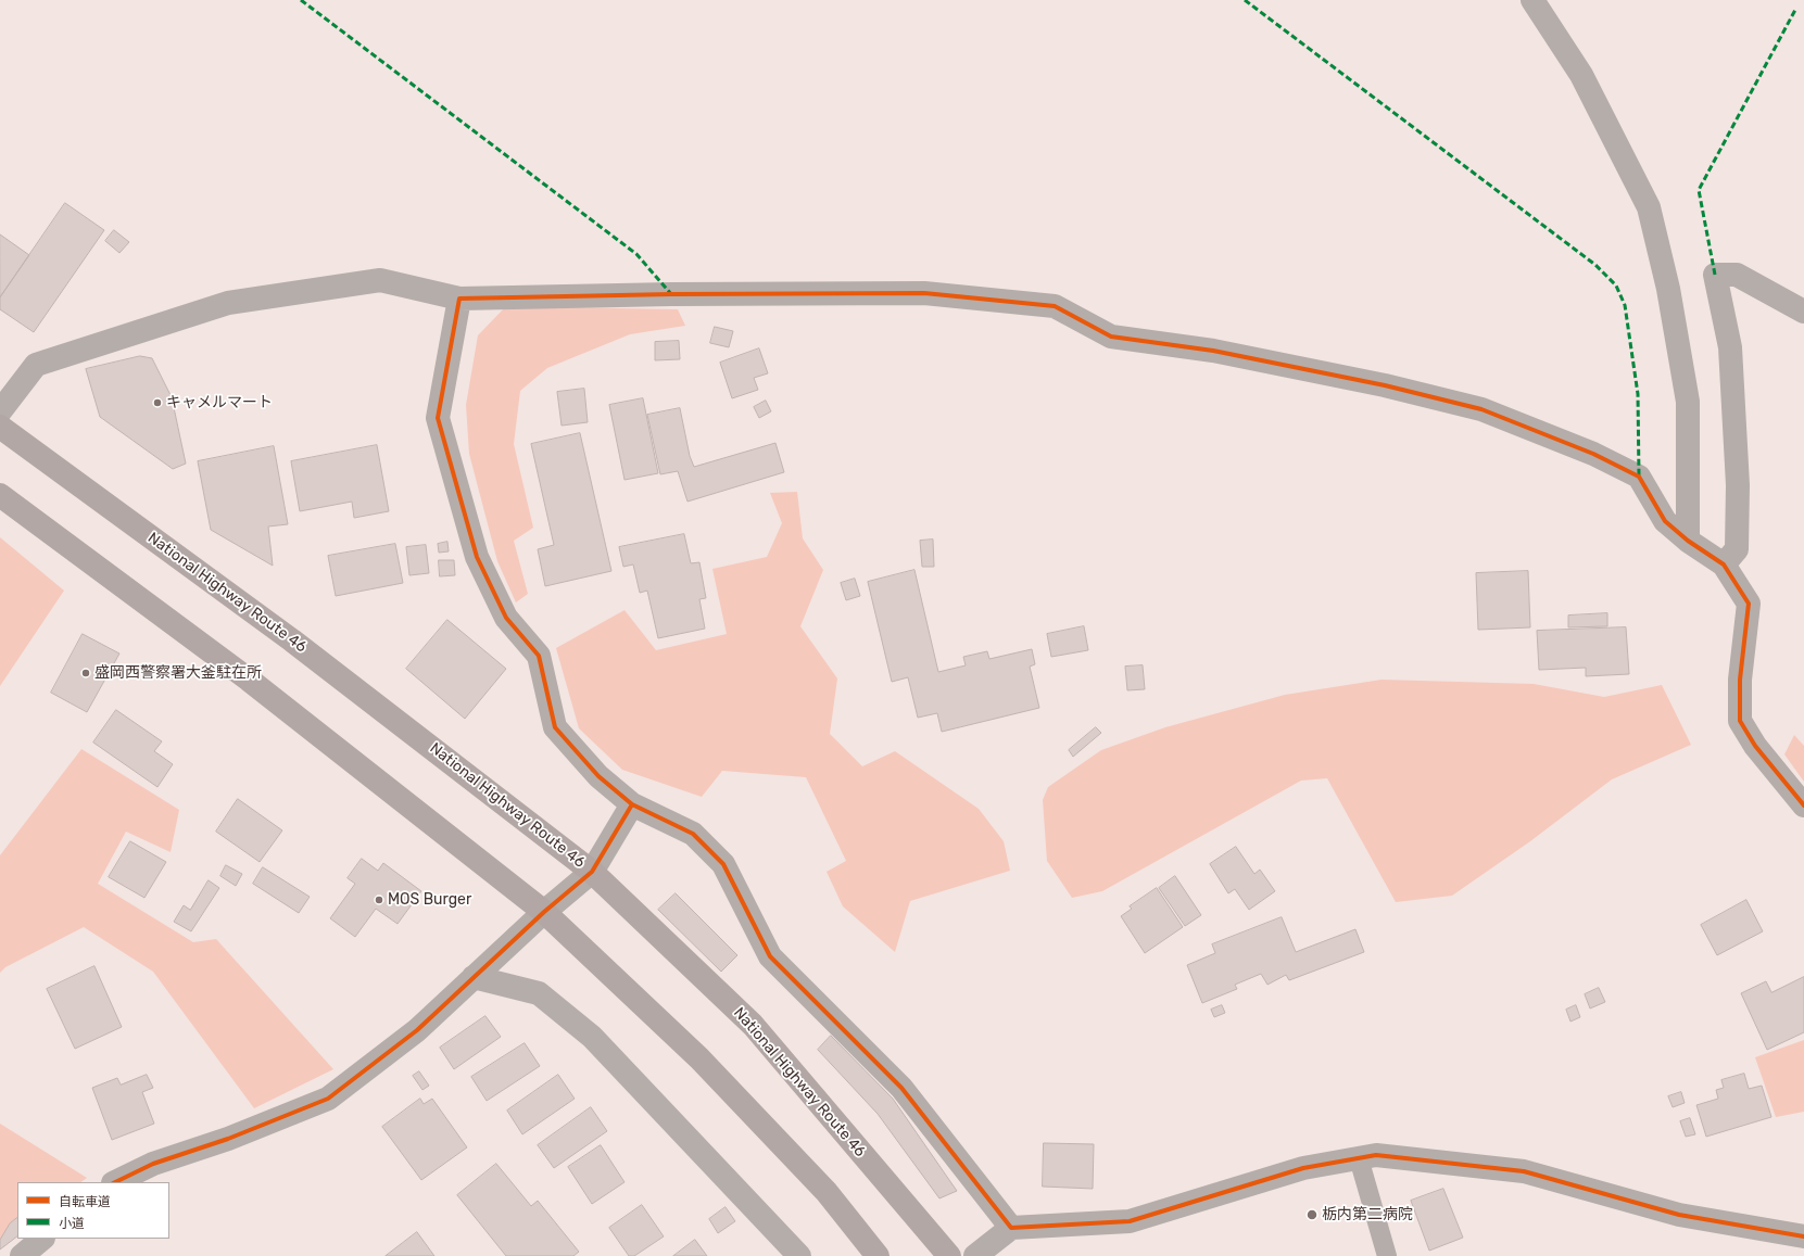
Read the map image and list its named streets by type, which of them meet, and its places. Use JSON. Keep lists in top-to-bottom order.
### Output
{
  "streets": {
    "highway": ["National Highway Route 46"]
  },
  "places": [
    "キャメルマート",
    "盛岡西警察署大釜駐在所",
    "MOS Burger",
    "栃内第二病院"
  ],
  "legend": ["自転車道", "小道"]
}
